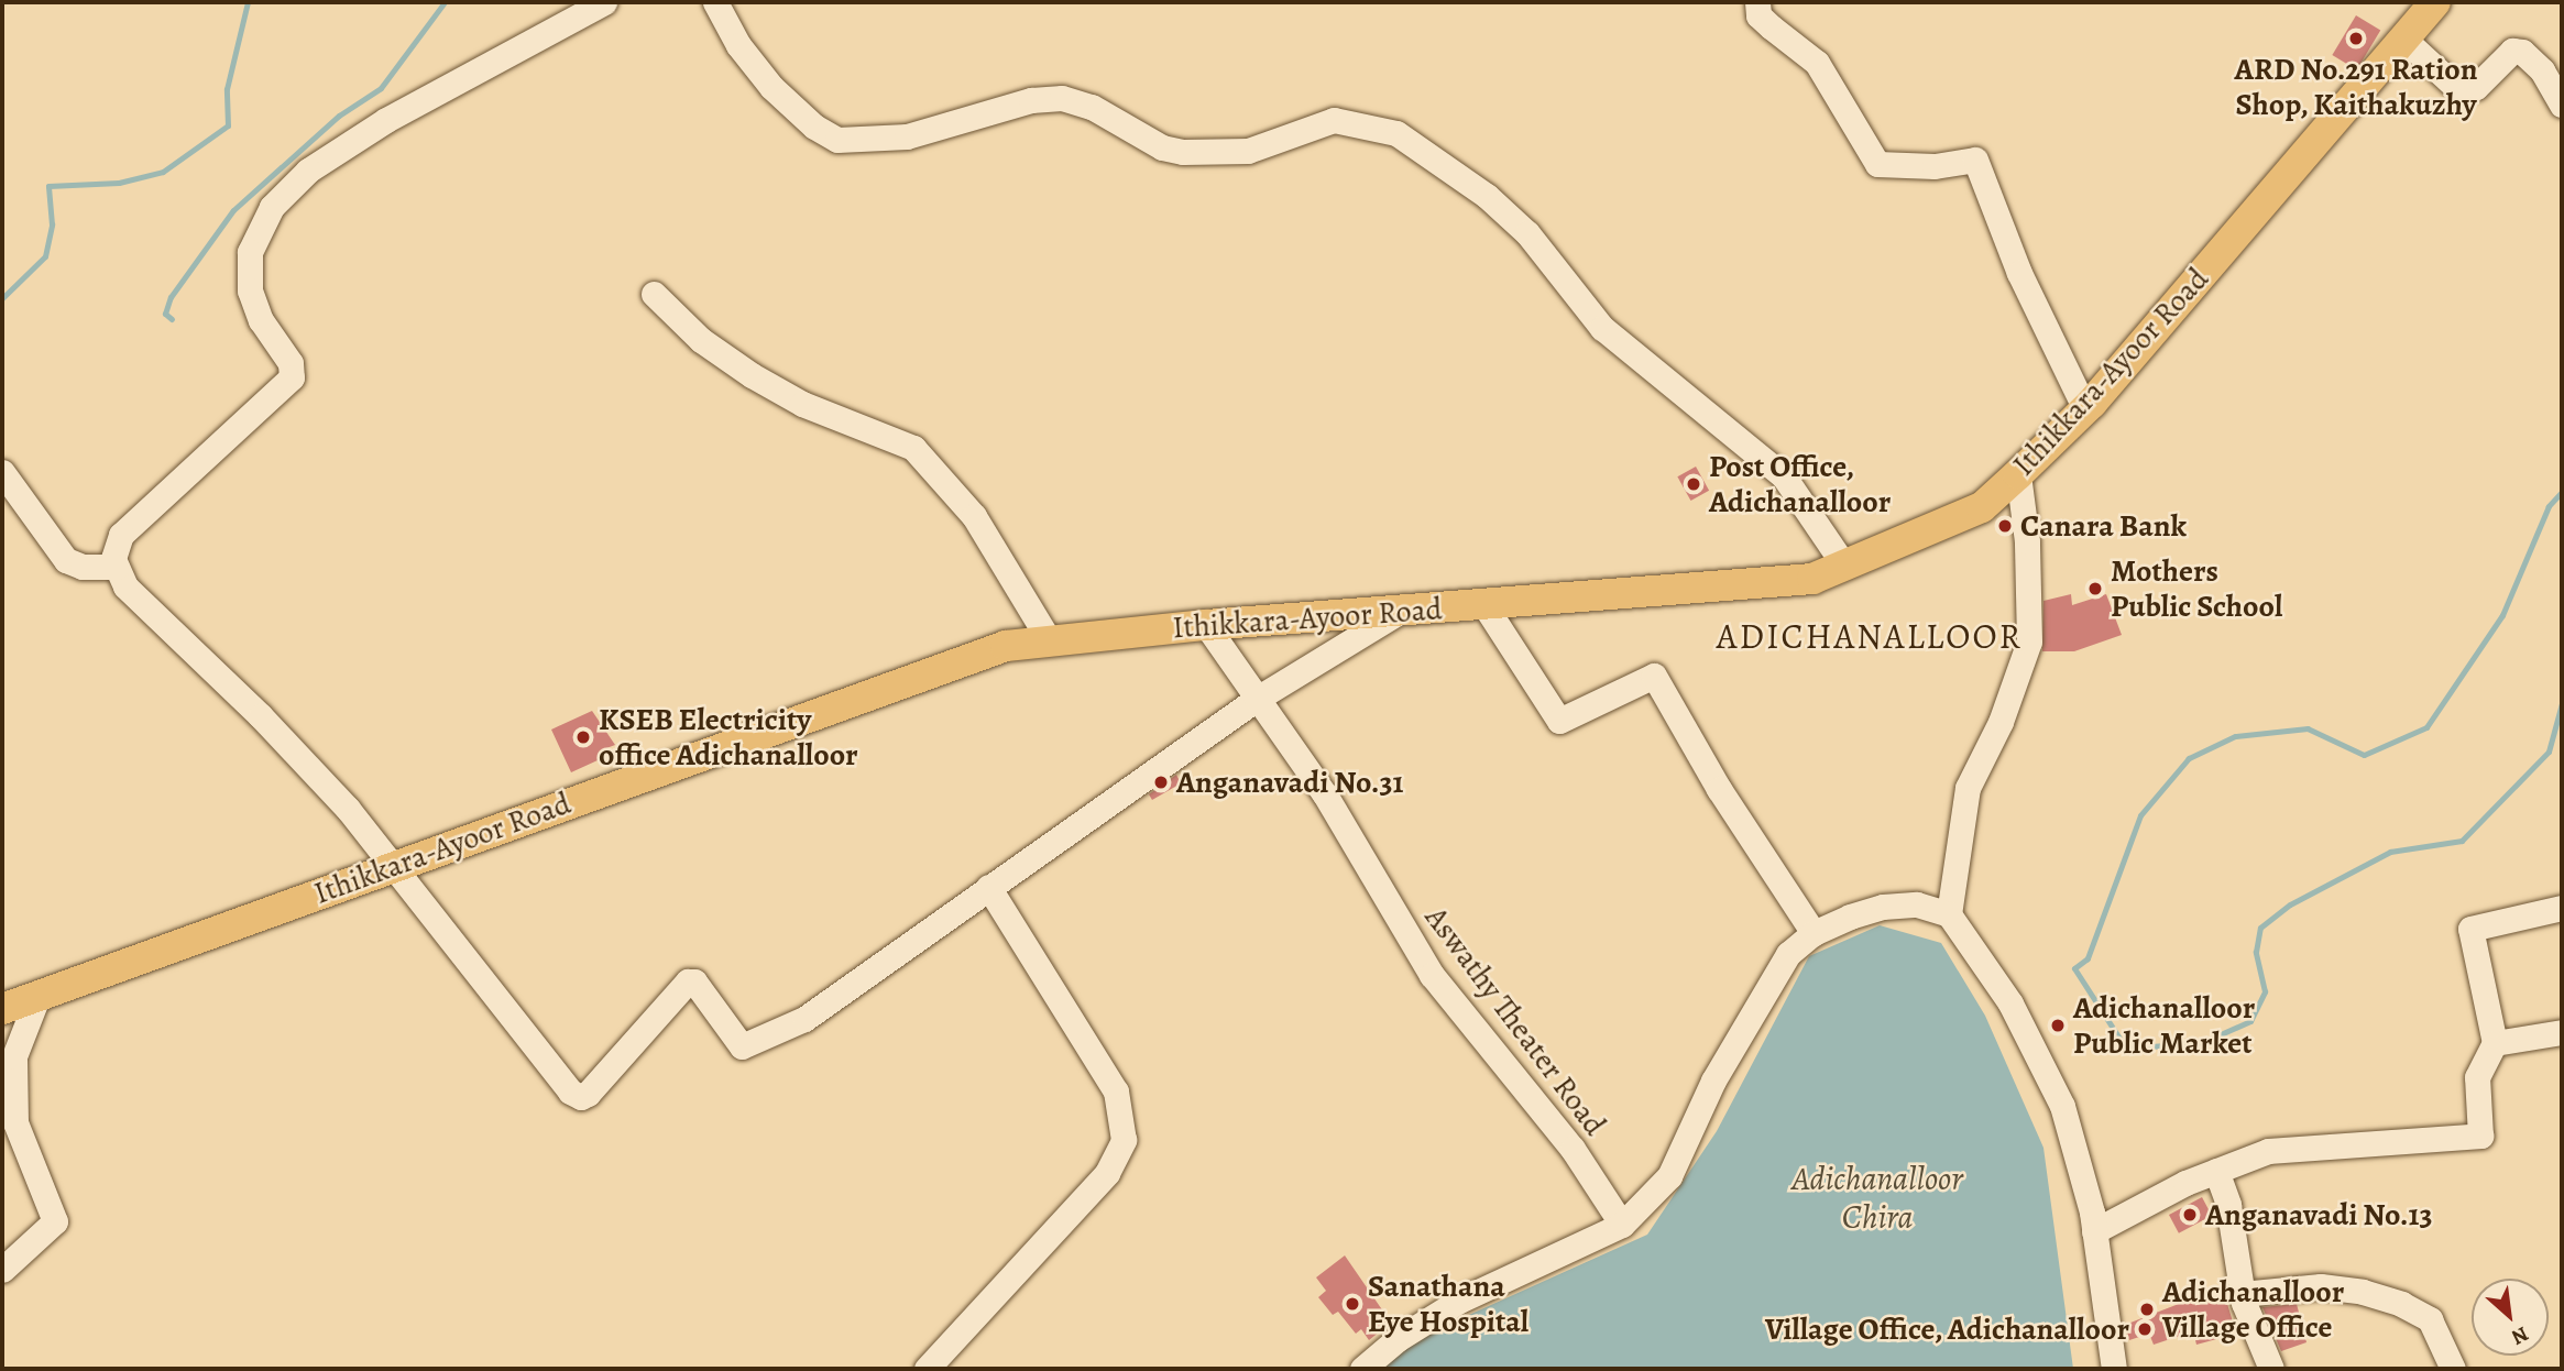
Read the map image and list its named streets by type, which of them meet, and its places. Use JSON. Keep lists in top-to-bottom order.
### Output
{
  "streets": {
    "main road": ["Ithikkara-Ayoor Road"],
    "street": ["Aswathy Theater Road"]
  },
  "crossings": [
    ["Ithikkara-Ayoor Road", "Aswathy Theater Road"]
  ],
  "districts": ["ADICHANALLOOR"],
  "water": ["Adichanalloor Chira"],
  "places": [
    "ARD No.291 Ration Shop, Kaithakuzhy",
    "Post Office, Adichanalloor",
    "Canara Bank",
    "Mothers Public School",
    "KSEB Electricity office Adichanalloor",
    "Anganavadi No.31",
    "Adichanalloor Public Market",
    "Anganavadi No.13",
    "Sanathana Eye Hospital",
    "Adichanalloor Village Office",
    "Village Office, Adichanalloor"
  ],
  "north": "bottom right"
}
